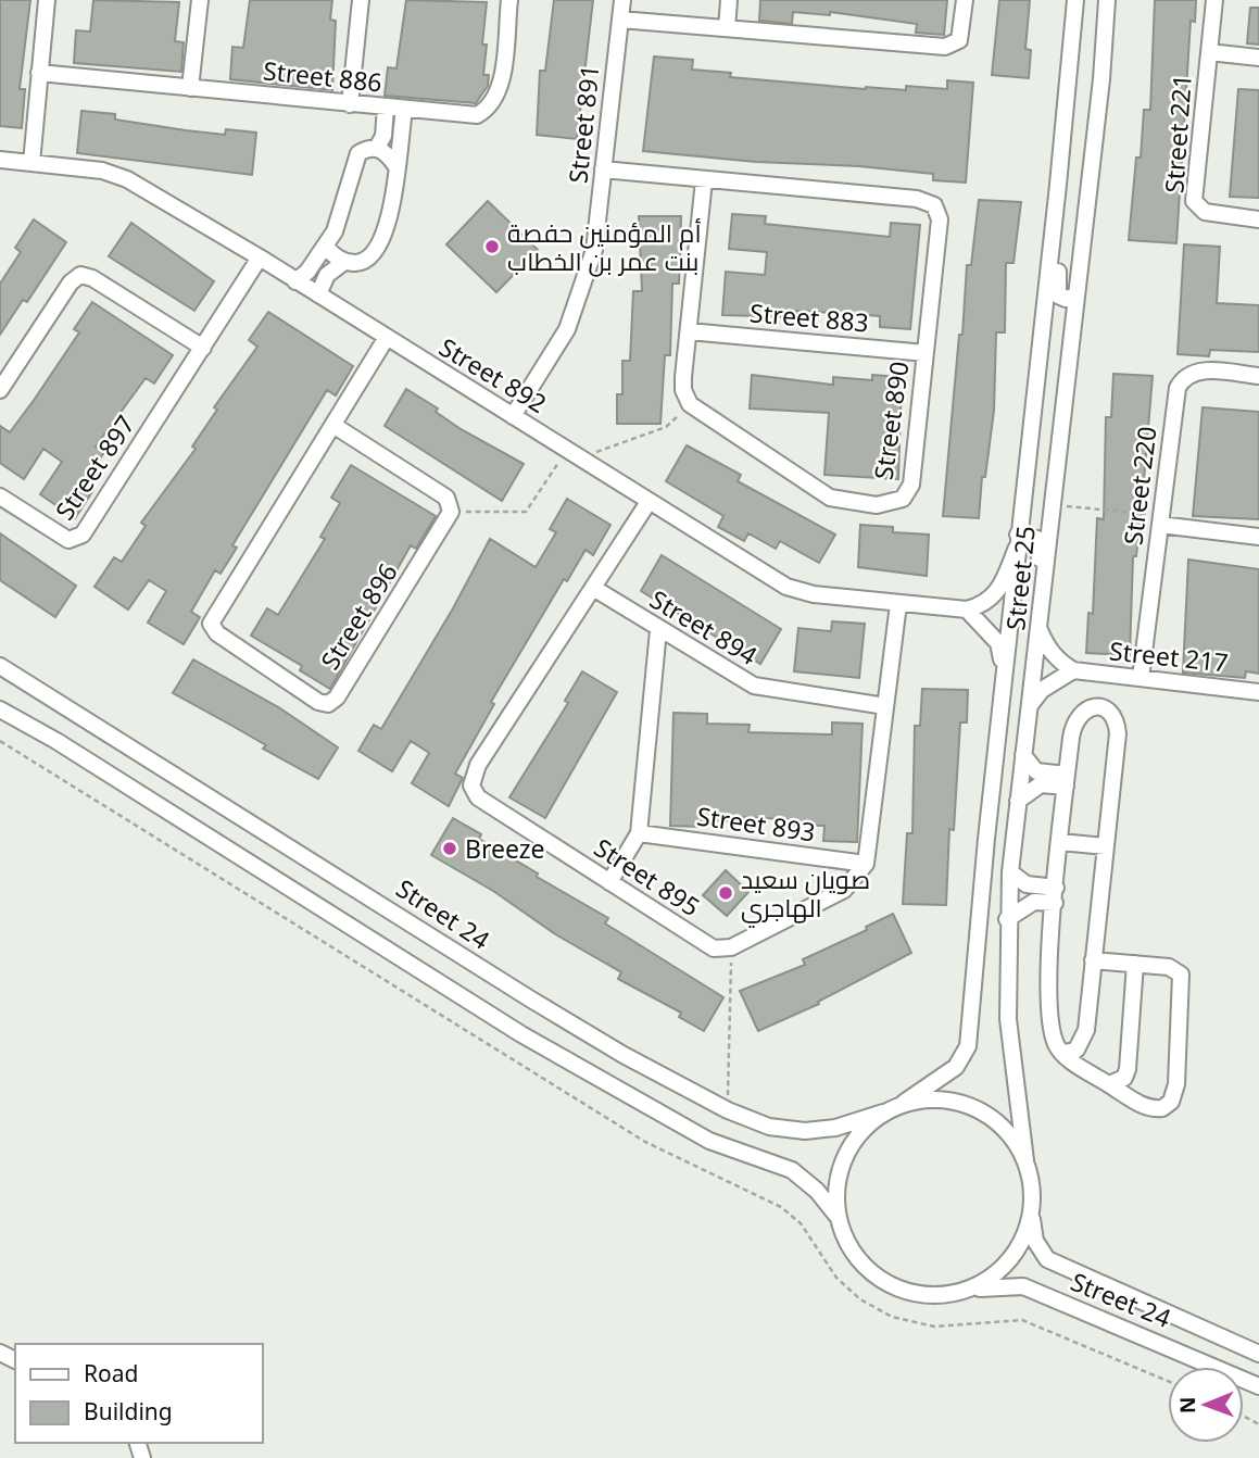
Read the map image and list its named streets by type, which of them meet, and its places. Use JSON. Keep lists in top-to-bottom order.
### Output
{
  "streets": {
    "street": [
      "Street 886",
      "Street 891",
      "Street 221",
      "Street 883",
      "Street 892",
      "Street 890",
      "Street 897",
      "Street 220",
      "Street 25",
      "Street 896",
      "Street 894",
      "Street 217",
      "Street 893",
      "Street 895",
      "Street 24"
    ]
  },
  "crossings": [
    ["Street 891", "Street 892"],
    ["Street 891", "Street 890"],
    ["Street 883", "Street 890"],
    ["Street 892", "Street 897"],
    ["Street 892", "Street 896"],
    ["Street 892", "Street 895"],
    ["Street 220", "Street 217"],
    ["Street 25", "Street 217"],
    ["Street 25", "Street 24"],
    ["Street 894", "Street 895"]
  ],
  "places": ["أم المؤمنين حفصة بنت عمر بن الخطاب", "Breeze", "صويان سعيد الهاجري"],
  "legend": ["Road", "Building"],
  "north": "left"
}
